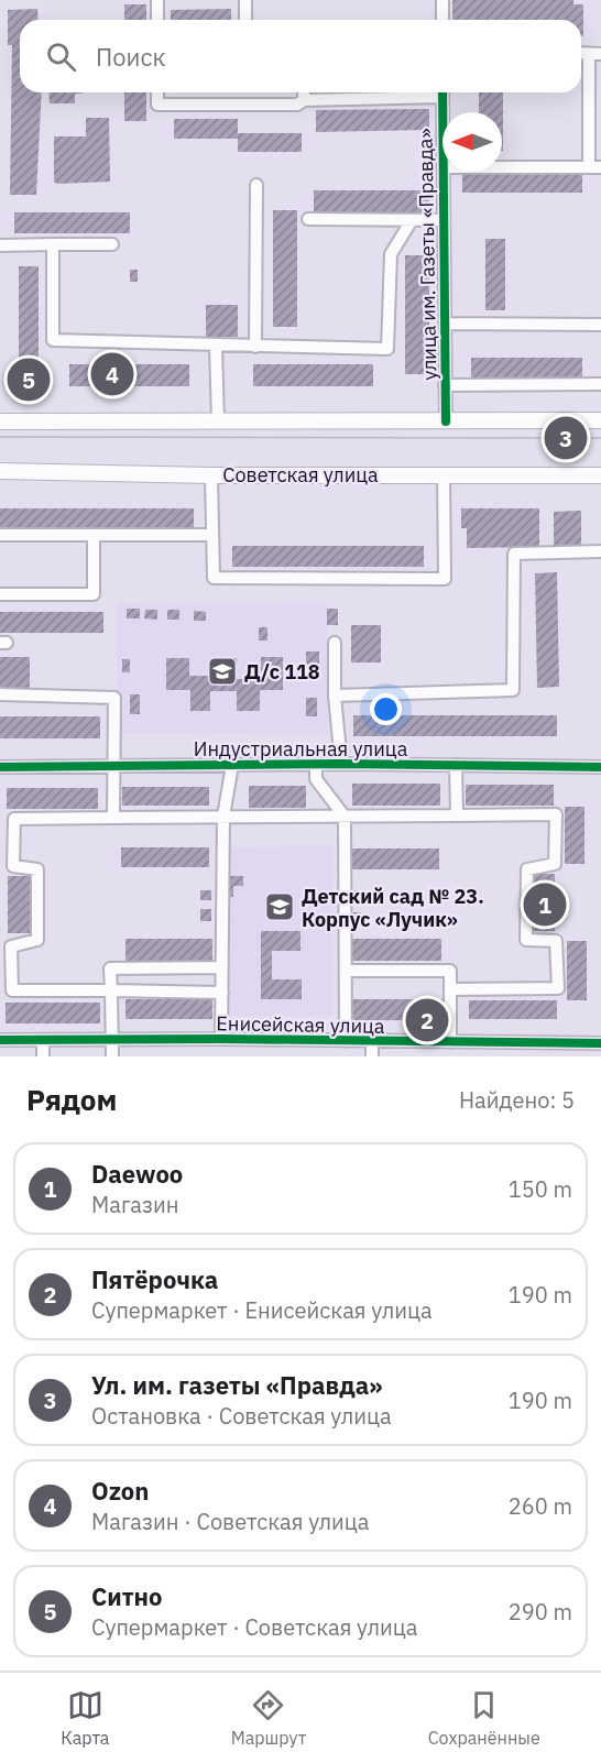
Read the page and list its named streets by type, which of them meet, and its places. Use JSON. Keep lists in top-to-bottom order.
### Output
{
  "streets": {
    "main road": ["Советская улица"],
    "street": ["улица им. Газеты «Правда»", "Индустриальная улица", "Енисейская улица"]
  },
  "places": {
    "school or university": ["Д/с 118", "Детский сад № 23. Корпус «Лучик»"]
  },
  "north": "left",
  "page": {
    "search": "Поиск",
    "pins": [
      "4",
      "5",
      "3",
      "1",
      "2"
    ],
    "heading": ["Рядом", "Найдено: 5"],
    "list": [
      {
        "mark": "1",
        "name": "Daewoo",
        "note": "Магазин",
        "value": "150 m"
      },
      {
        "mark": "2",
        "name": "Пятёрочка",
        "note": "Супермаркет · Енисейская улица",
        "value": "190 m"
      },
      {
        "mark": "3",
        "name": "Ул. им. газеты «Правда»",
        "note": "Остановка · Советская улица",
        "value": "190 m"
      },
      {
        "mark": "4",
        "name": "Ozon",
        "note": "Магазин · Советская улица",
        "value": "260 m"
      },
      {
        "mark": "5",
        "name": "Ситно",
        "note": "Супермаркет · Советская улица",
        "value": "290 m"
      }
    ],
    "nav": ["Карта", "Маршрут", "Сохранённые"]
  }
}
